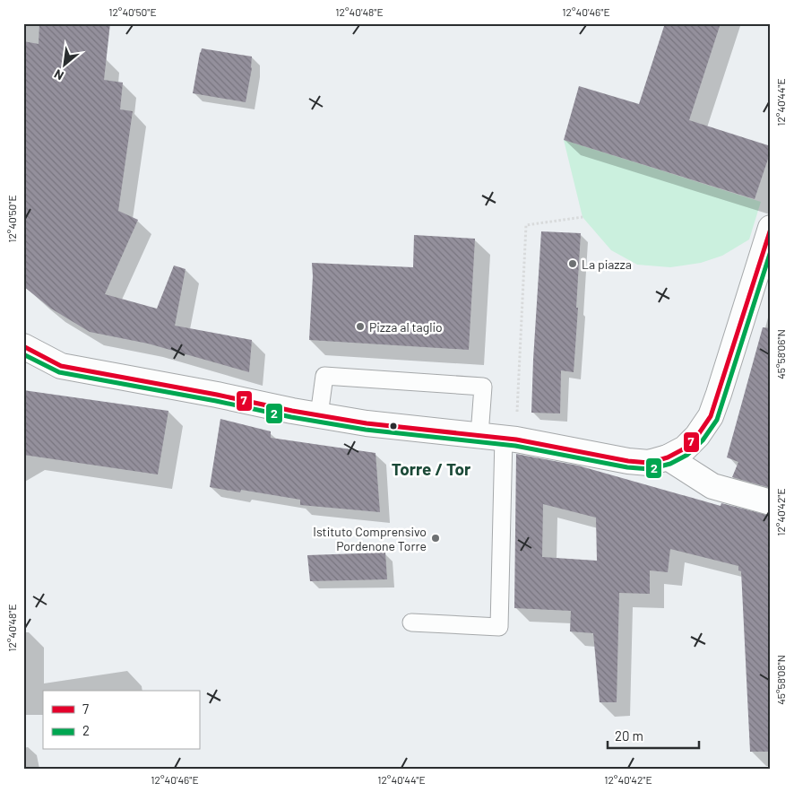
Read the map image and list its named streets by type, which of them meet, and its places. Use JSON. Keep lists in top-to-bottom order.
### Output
{
  "districts": ["Torre / Tor"],
  "places": ["La piazza", "Pizza al taglio", "Istituto Comprensivo Pordenone Torre"],
  "lines": ["transit line 7", "transit line 2"],
  "legend": ["7", "2"],
  "scale_bar": "20 m",
  "north": "bottom left",
  "coordinates": [
    "12°40'50\"E",
    "12°40'48\"E",
    "12°40'46\"E",
    "12°40'44\"E",
    "45°58'06\"N",
    "12°40'42\"E",
    "45°58'08\"N"
  ]
}
